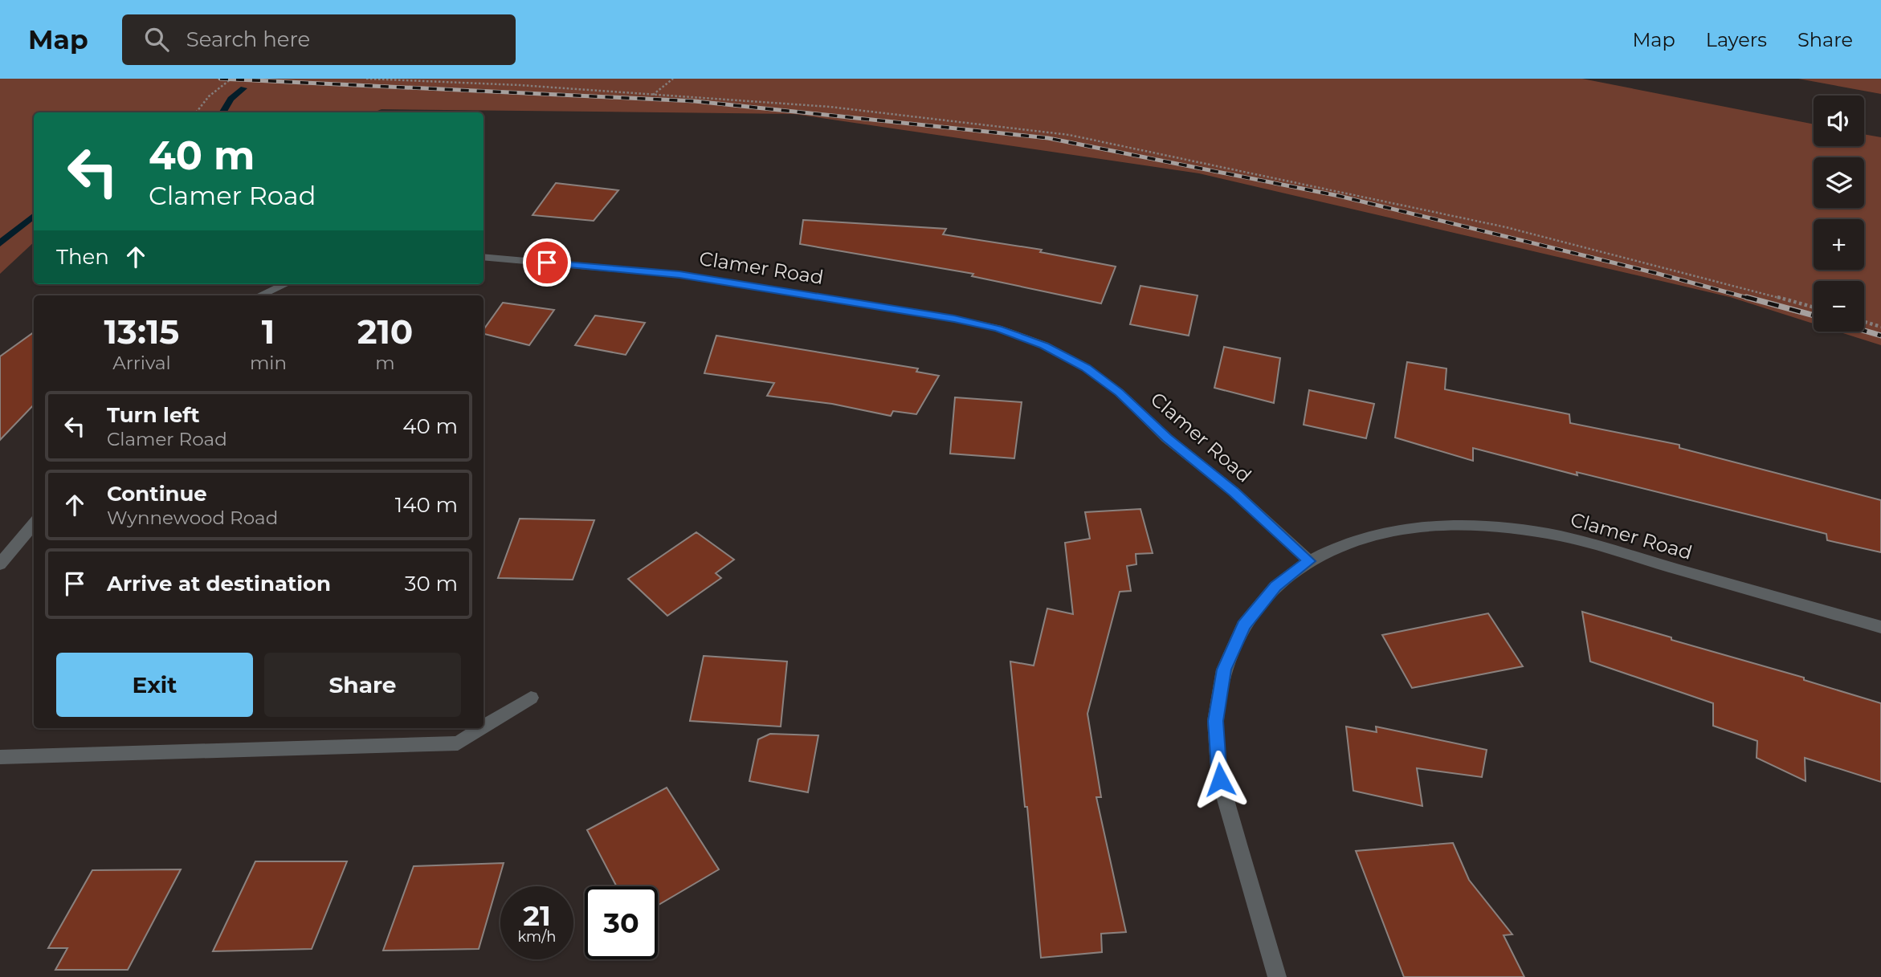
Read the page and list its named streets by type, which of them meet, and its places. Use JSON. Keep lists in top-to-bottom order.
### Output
{
  "streets": {
    "street": ["Clamer Road"]
  },
  "page": {
    "header": "Map",
    "search": "Search here",
    "nav": ["Map", "Layers", "Share"],
    "map_buttons": ["+", "−"],
    "turn": ["40 m", "Clamer Road"],
    "then": "Then",
    "eta": [
      "13:15",
      "Arrival",
      "1",
      "min",
      "210",
      "m"
    ],
    "list": [
      {
        "name": "Turn left",
        "note": "Clamer Road",
        "value": "40 m"
      },
      {
        "name": "Continue",
        "note": "Wynnewood Road",
        "value": "140 m"
      },
      {
        "name": "Arrive at destination",
        "value": "30 m"
      }
    ],
    "buttons": ["Exit", "Share"],
    "speed": "21 km/h",
    "limit": "30"
  }
}
